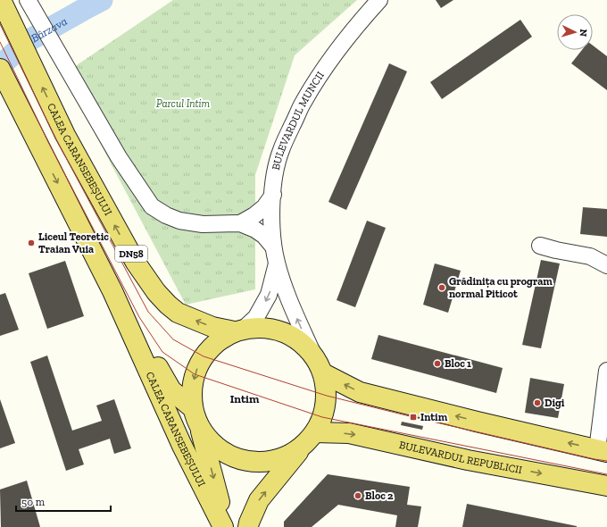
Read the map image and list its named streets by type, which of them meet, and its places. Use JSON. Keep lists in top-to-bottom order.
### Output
{
  "streets": {
    "main road": ["CALEA CARANSEBEȘULUI", "DN58", "BULEVARDUL REPUBLICII"],
    "street": ["BULEVARDUL MUNCII"]
  },
  "crossings": [
    ["BULEVARDUL MUNCII", "CALEA CARANSEBEȘULUI"],
    ["BULEVARDUL MUNCII", "DN58"],
    ["CALEA CARANSEBEȘULUI", "DN58"],
    ["DN58", "BULEVARDUL REPUBLICII"]
  ],
  "districts": ["Intim"],
  "water": ["Bârzava"],
  "parks": ["Parcul Intim"],
  "places": {
    "other": [
      "Liceul Teoretic Traian Vuia",
      "Grădinița cu program normal Piticot",
      "Bloc 1",
      "Digi",
      "Bloc 2"
    ],
    "transit": ["Intim"]
  },
  "scale_bar": "50 m",
  "north": "right"
}
